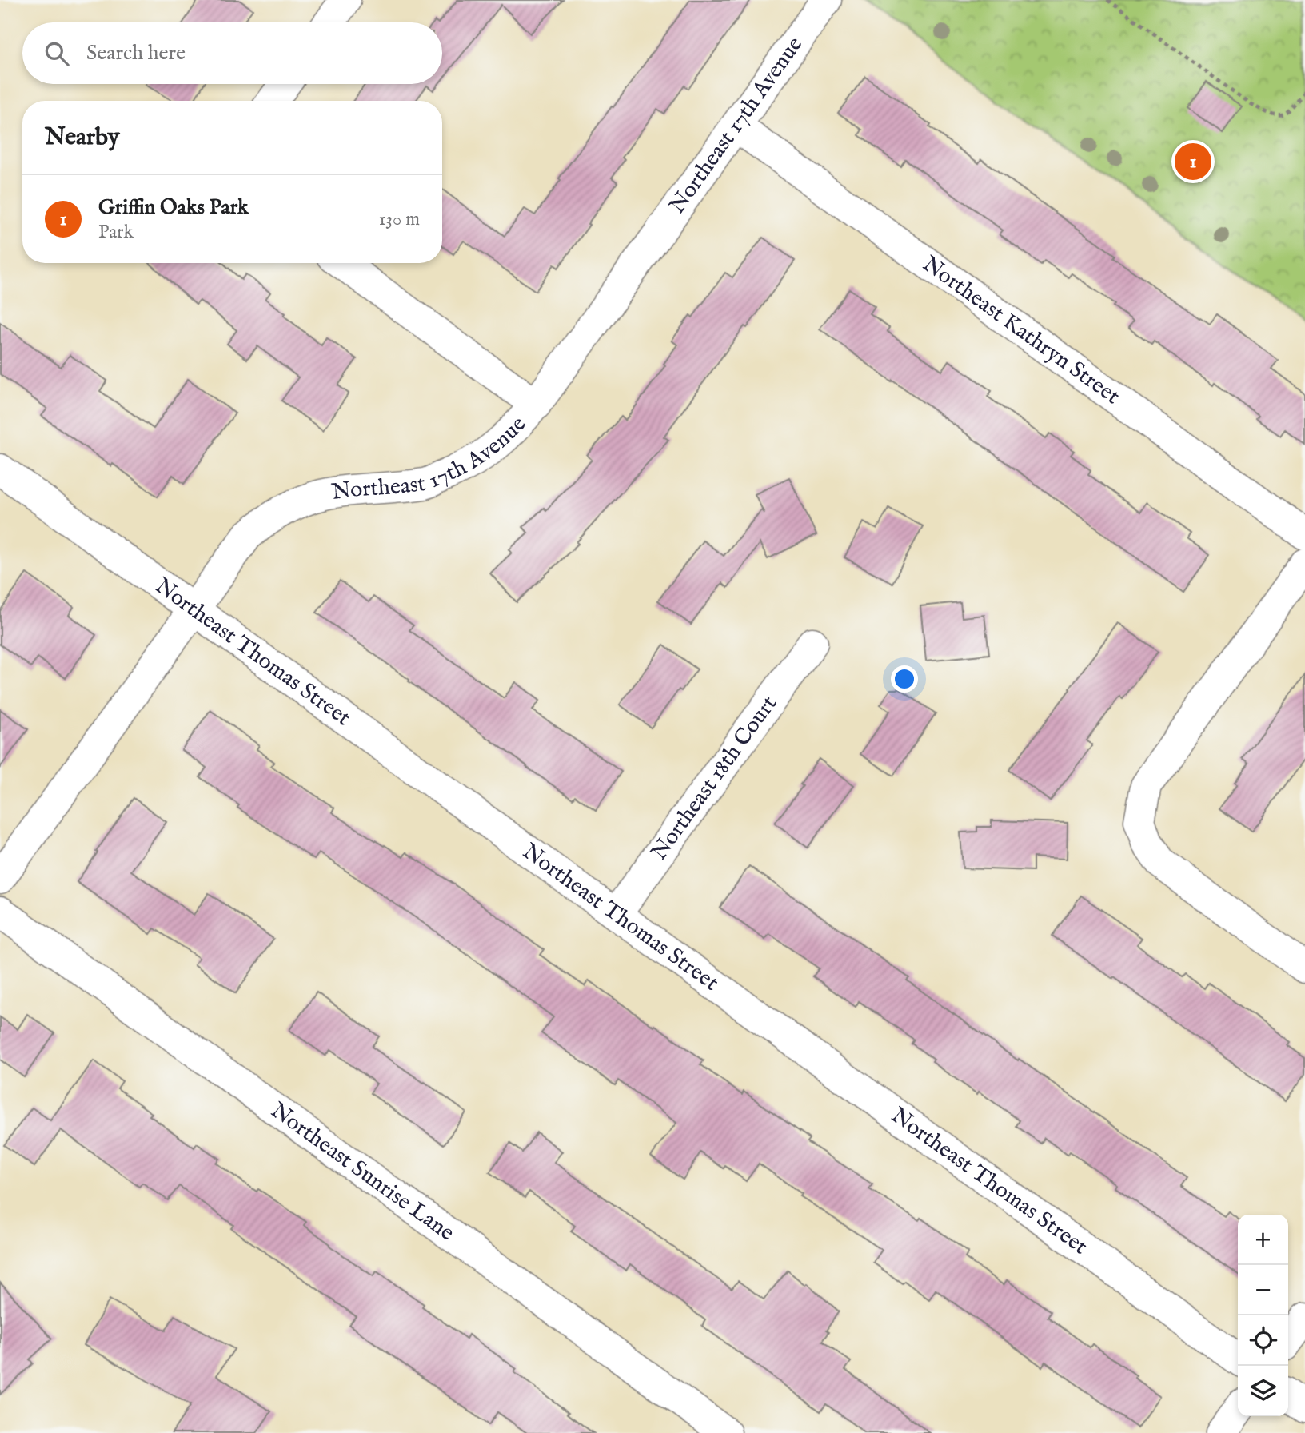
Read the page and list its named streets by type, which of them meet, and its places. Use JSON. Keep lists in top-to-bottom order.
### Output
{
  "streets": {
    "street": [
      "Northeast 17th Avenue",
      "Northeast Kathryn Street",
      "Northeast Thomas Street",
      "Northeast 18th Court",
      "Northeast Sunrise Lane"
    ]
  },
  "crossings": [
    ["Northeast 17th Avenue", "Northeast Kathryn Street"],
    ["Northeast 17th Avenue", "Northeast Thomas Street"],
    ["Northeast Thomas Street", "Northeast 18th Court"]
  ],
  "page": {
    "search": "Search here",
    "heading": "Nearby",
    "pins": "1",
    "list": [
      {
        "mark": "1",
        "name": "Griffin Oaks Park",
        "note": "Park",
        "value": "130 m"
      }
    ],
    "map_buttons": ["+", "−"]
  }
}
